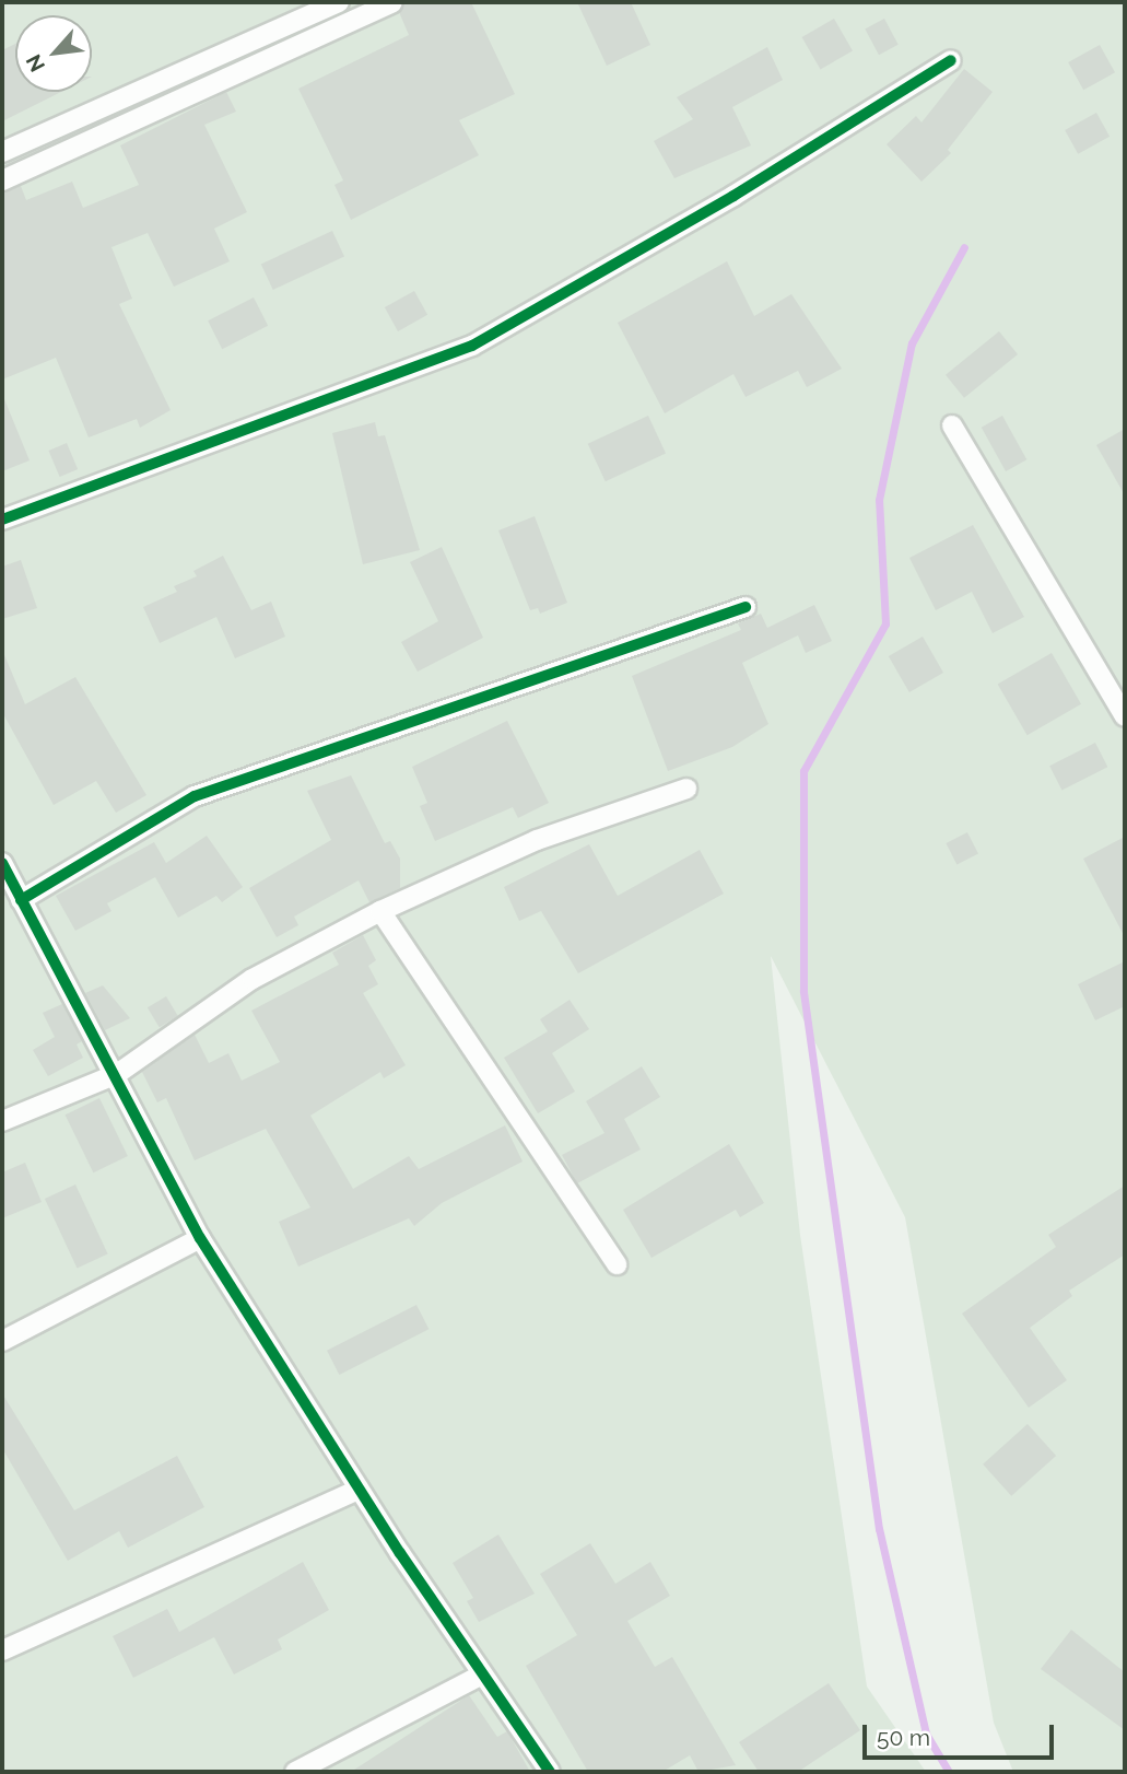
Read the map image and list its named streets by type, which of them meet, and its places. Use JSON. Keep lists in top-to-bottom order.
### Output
{
  "scale_bar": "50 m",
  "north": "bottom left"
}
